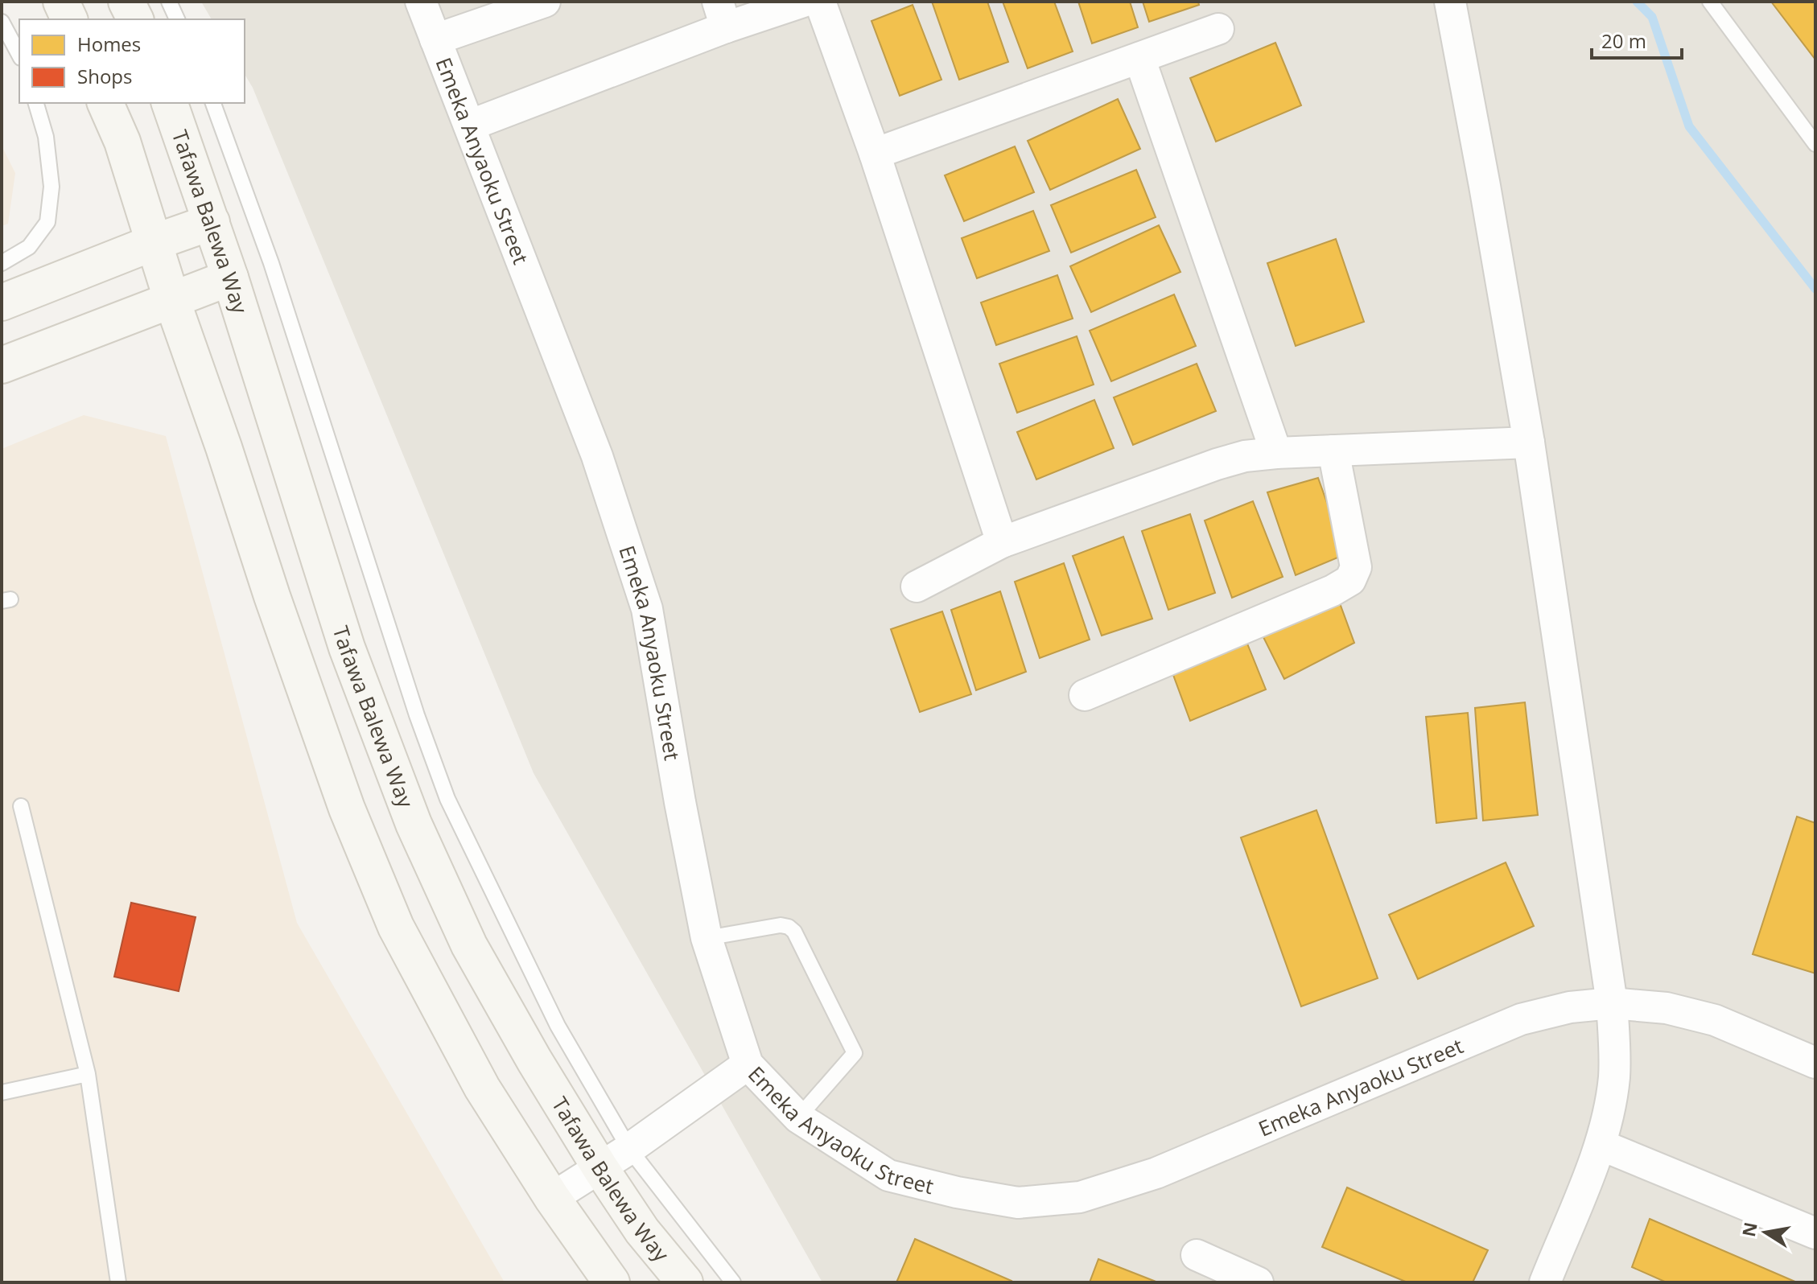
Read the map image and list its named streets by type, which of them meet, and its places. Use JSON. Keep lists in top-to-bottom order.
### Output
{
  "streets": {
    "main road": ["Tafawa Balewa Way"],
    "street": ["Emeka Anyaoku Street"]
  },
  "legend": ["Homes", "Shops"],
  "scale_bar": "20 m",
  "north": "left"
}
